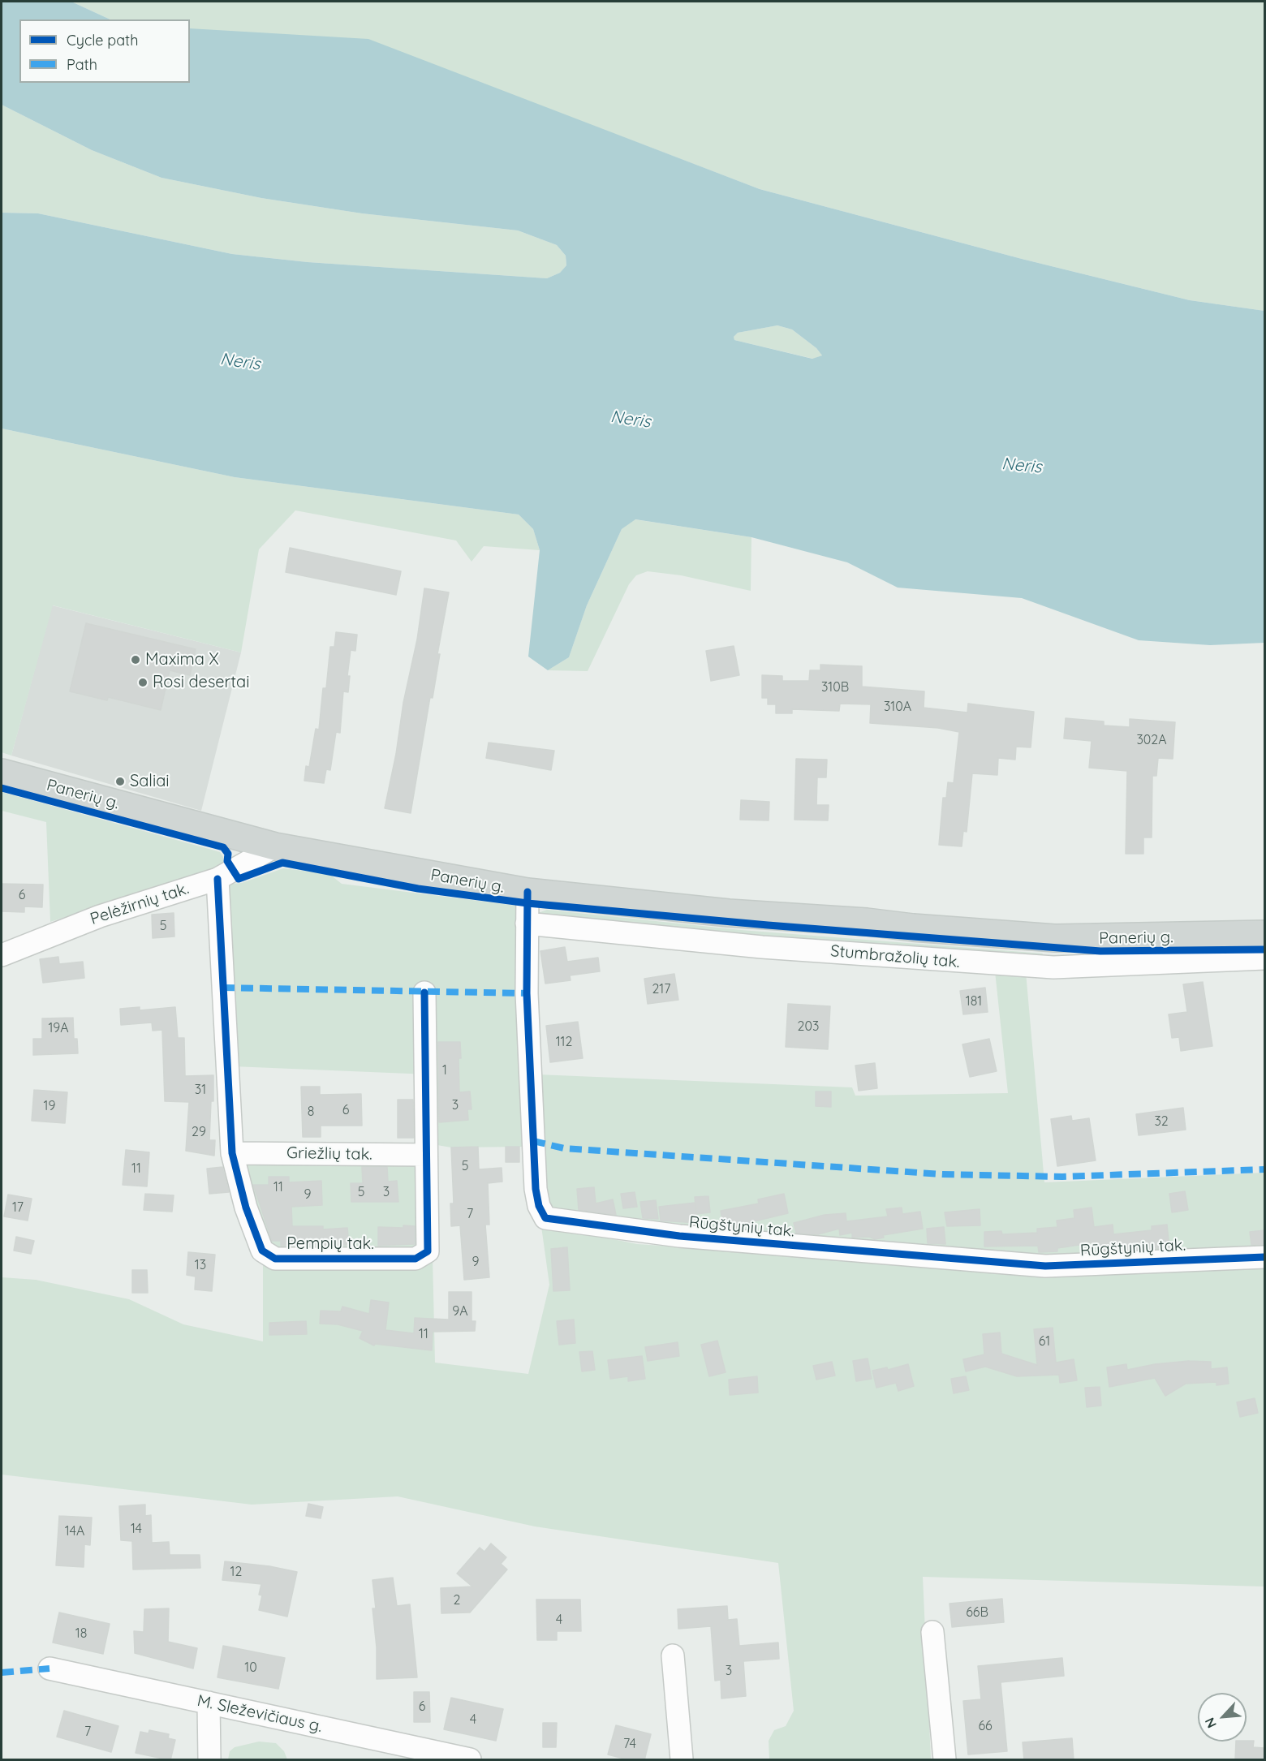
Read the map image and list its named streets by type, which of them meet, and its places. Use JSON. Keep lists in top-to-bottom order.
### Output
{
  "streets": {
    "main road": ["Panerių g."],
    "street": [
      "Pelėžirnių tak.",
      "Stumbražolių tak.",
      "Griežlių tak.",
      "Rūgštynių tak.",
      "Pempių tak.",
      "M. Sleževičiaus g."
    ]
  },
  "crossings": [
    ["Panerių g.", "Pelėžirnių tak."],
    ["Panerių g.", "Rūgštynių tak."],
    ["Pelėžirnių tak.", "Pempių tak."],
    ["Stumbražolių tak.", "Rūgštynių tak."],
    ["Griežlių tak.", "Pempių tak."]
  ],
  "water": ["Neris"],
  "places": ["Maxima X", "Rosi desertai", "Saliai"],
  "house_numbers": [
    "310B",
    "310A",
    "302A",
    "6",
    "5",
    "217",
    "181",
    "203",
    "19A",
    "112",
    "1",
    "31",
    "3",
    "19",
    "6",
    "8",
    "32",
    "29",
    "5",
    "11",
    "11",
    "5",
    "3",
    "9",
    "17",
    "7",
    "9",
    "13",
    "9A",
    "11",
    "61",
    "14",
    "14A",
    "12",
    "2",
    "66B",
    "4",
    "18",
    "10",
    "3",
    "6",
    "4",
    "66",
    "7",
    "74"
  ],
  "legend": ["Cycle path", "Path"],
  "north": "bottom left"
}
